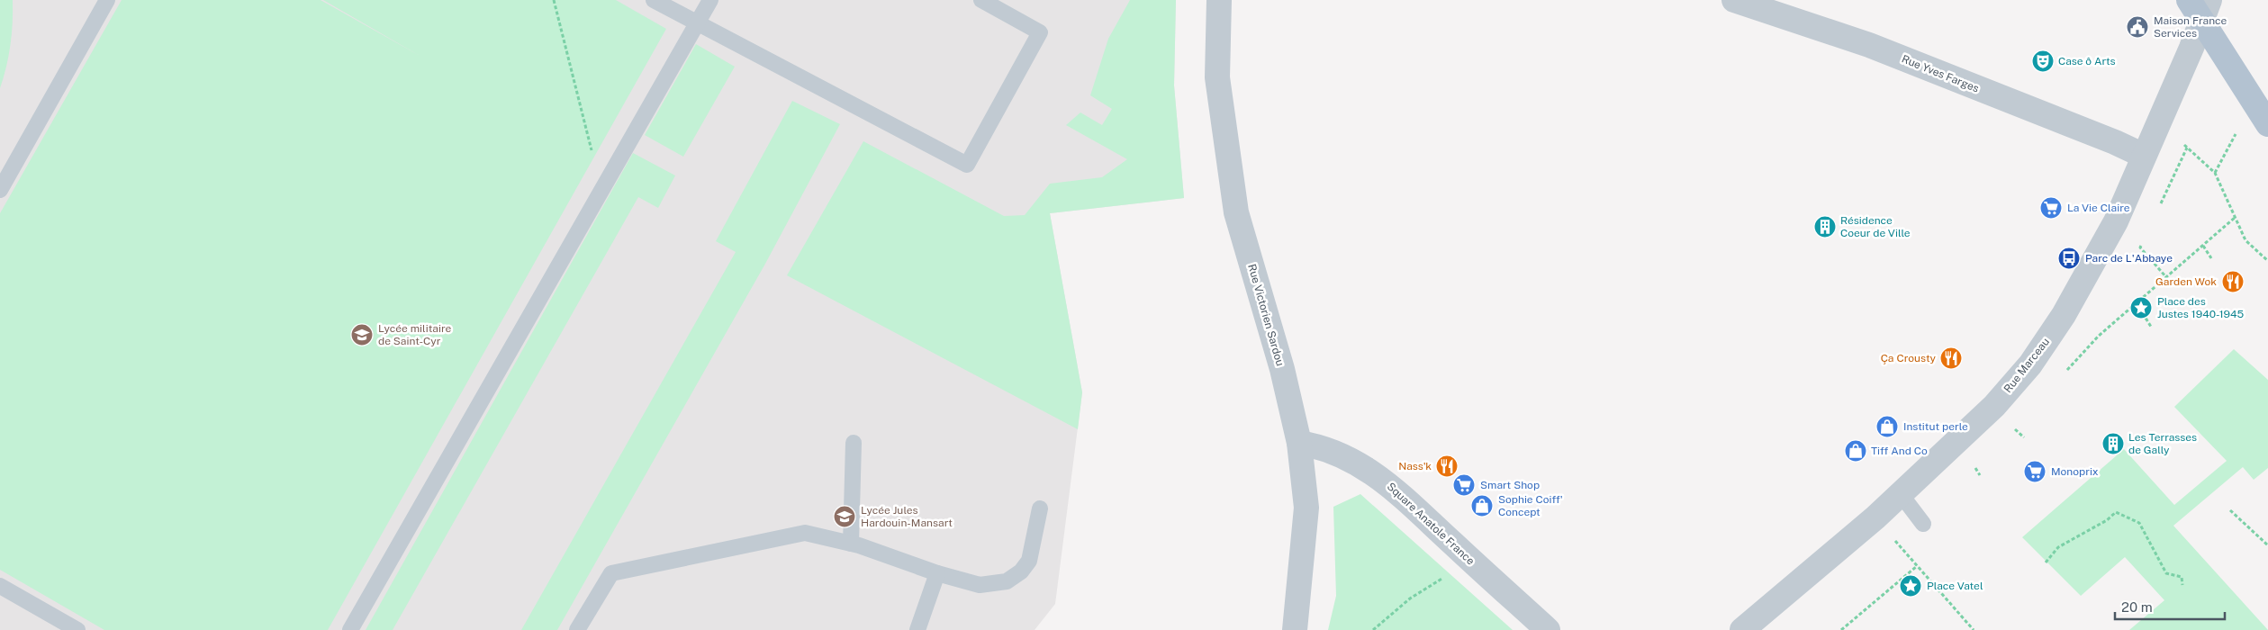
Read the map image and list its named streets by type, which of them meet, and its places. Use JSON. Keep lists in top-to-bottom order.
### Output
{
  "streets": {
    "street": [
      "Rue Yves Farges",
      "Rue Victorien Sardou",
      "Rue Marceau",
      "Square Anatole France"
    ]
  },
  "crossings": [
    ["Rue Yves Farges", "Rue Marceau"],
    ["Rue Victorien Sardou", "Square Anatole France"]
  ],
  "places": {
    "public building": ["Maison France Services"],
    "theatre": ["Case ô Arts"],
    "supermarket": ["La Vie Claire", "Monoprix", "Smart Shop"],
    "building": ["Résidence Coeur de Ville", "Les Terrasses de Gally"],
    "bus stop": ["Parc de L'Abbaye"],
    "restaurant": ["Garden Wok", "Ça Crousty", "Nass'k"],
    "place": ["Place des Justes 1940-1945", "Place Vatel"],
    "school or university": ["Lycée militaire de Saint-Cyr", "Lycée Jules Hardouin-Mansart"],
    "shop": ["Institut perle", "Tiff And Co", "Sophie Coiff' Concept"]
  },
  "scale_bar": "20 m"
}
